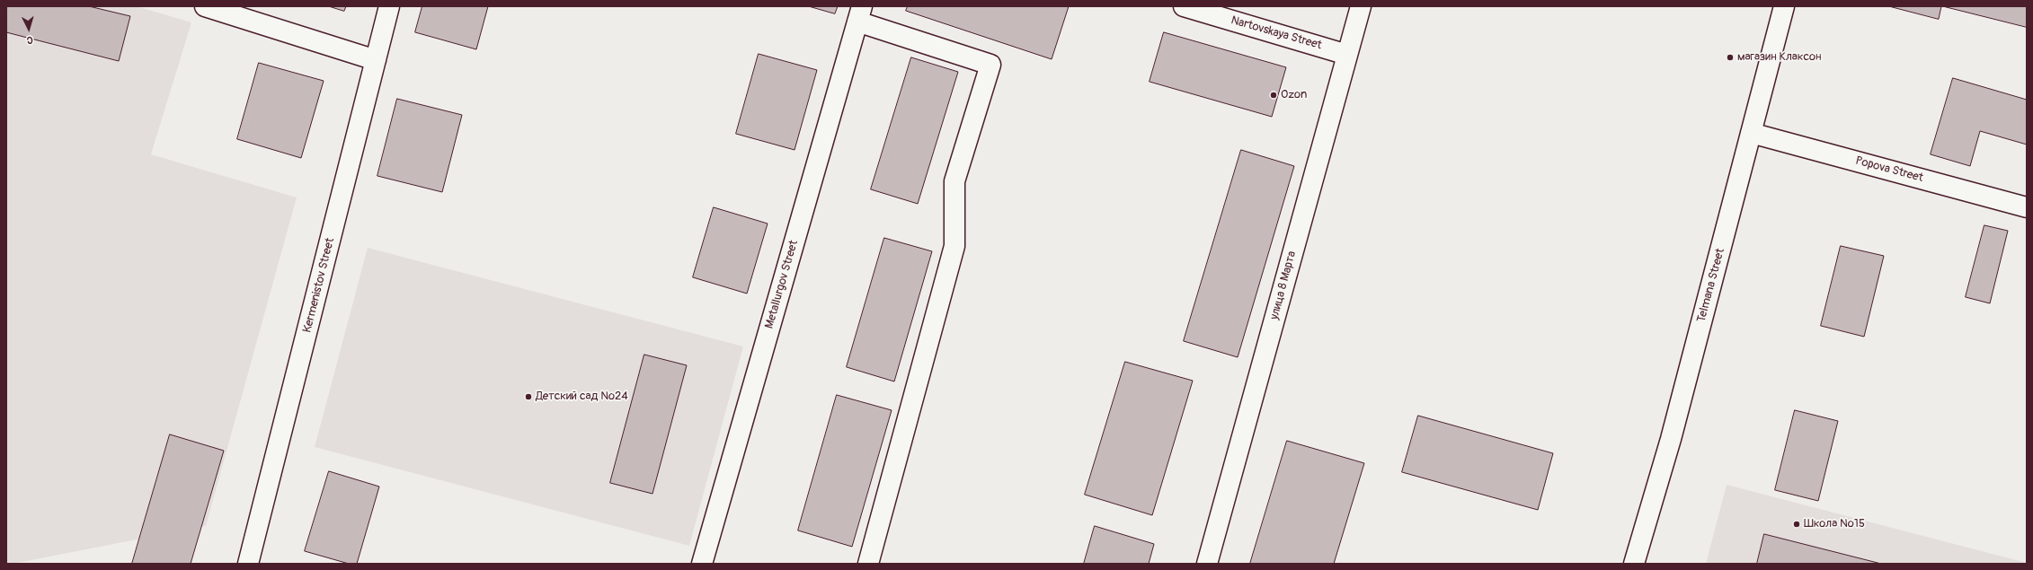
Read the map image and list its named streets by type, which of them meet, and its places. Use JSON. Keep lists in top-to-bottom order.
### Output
{
  "streets": {
    "street": [
      "Nartovskaya Street",
      "Popova Street",
      "Metallurgov Street",
      "Kermenistov Street",
      "улица 8 Марта",
      "Telmana Street"
    ]
  },
  "crossings": [
    ["Nartovskaya Street", "улица 8 Марта"],
    ["Popova Street", "Telmana Street"]
  ],
  "places": [
    "магазин Клаксон",
    "Ozon",
    "Детский сад №24",
    "Школа №15"
  ],
  "north": "bottom"
}
